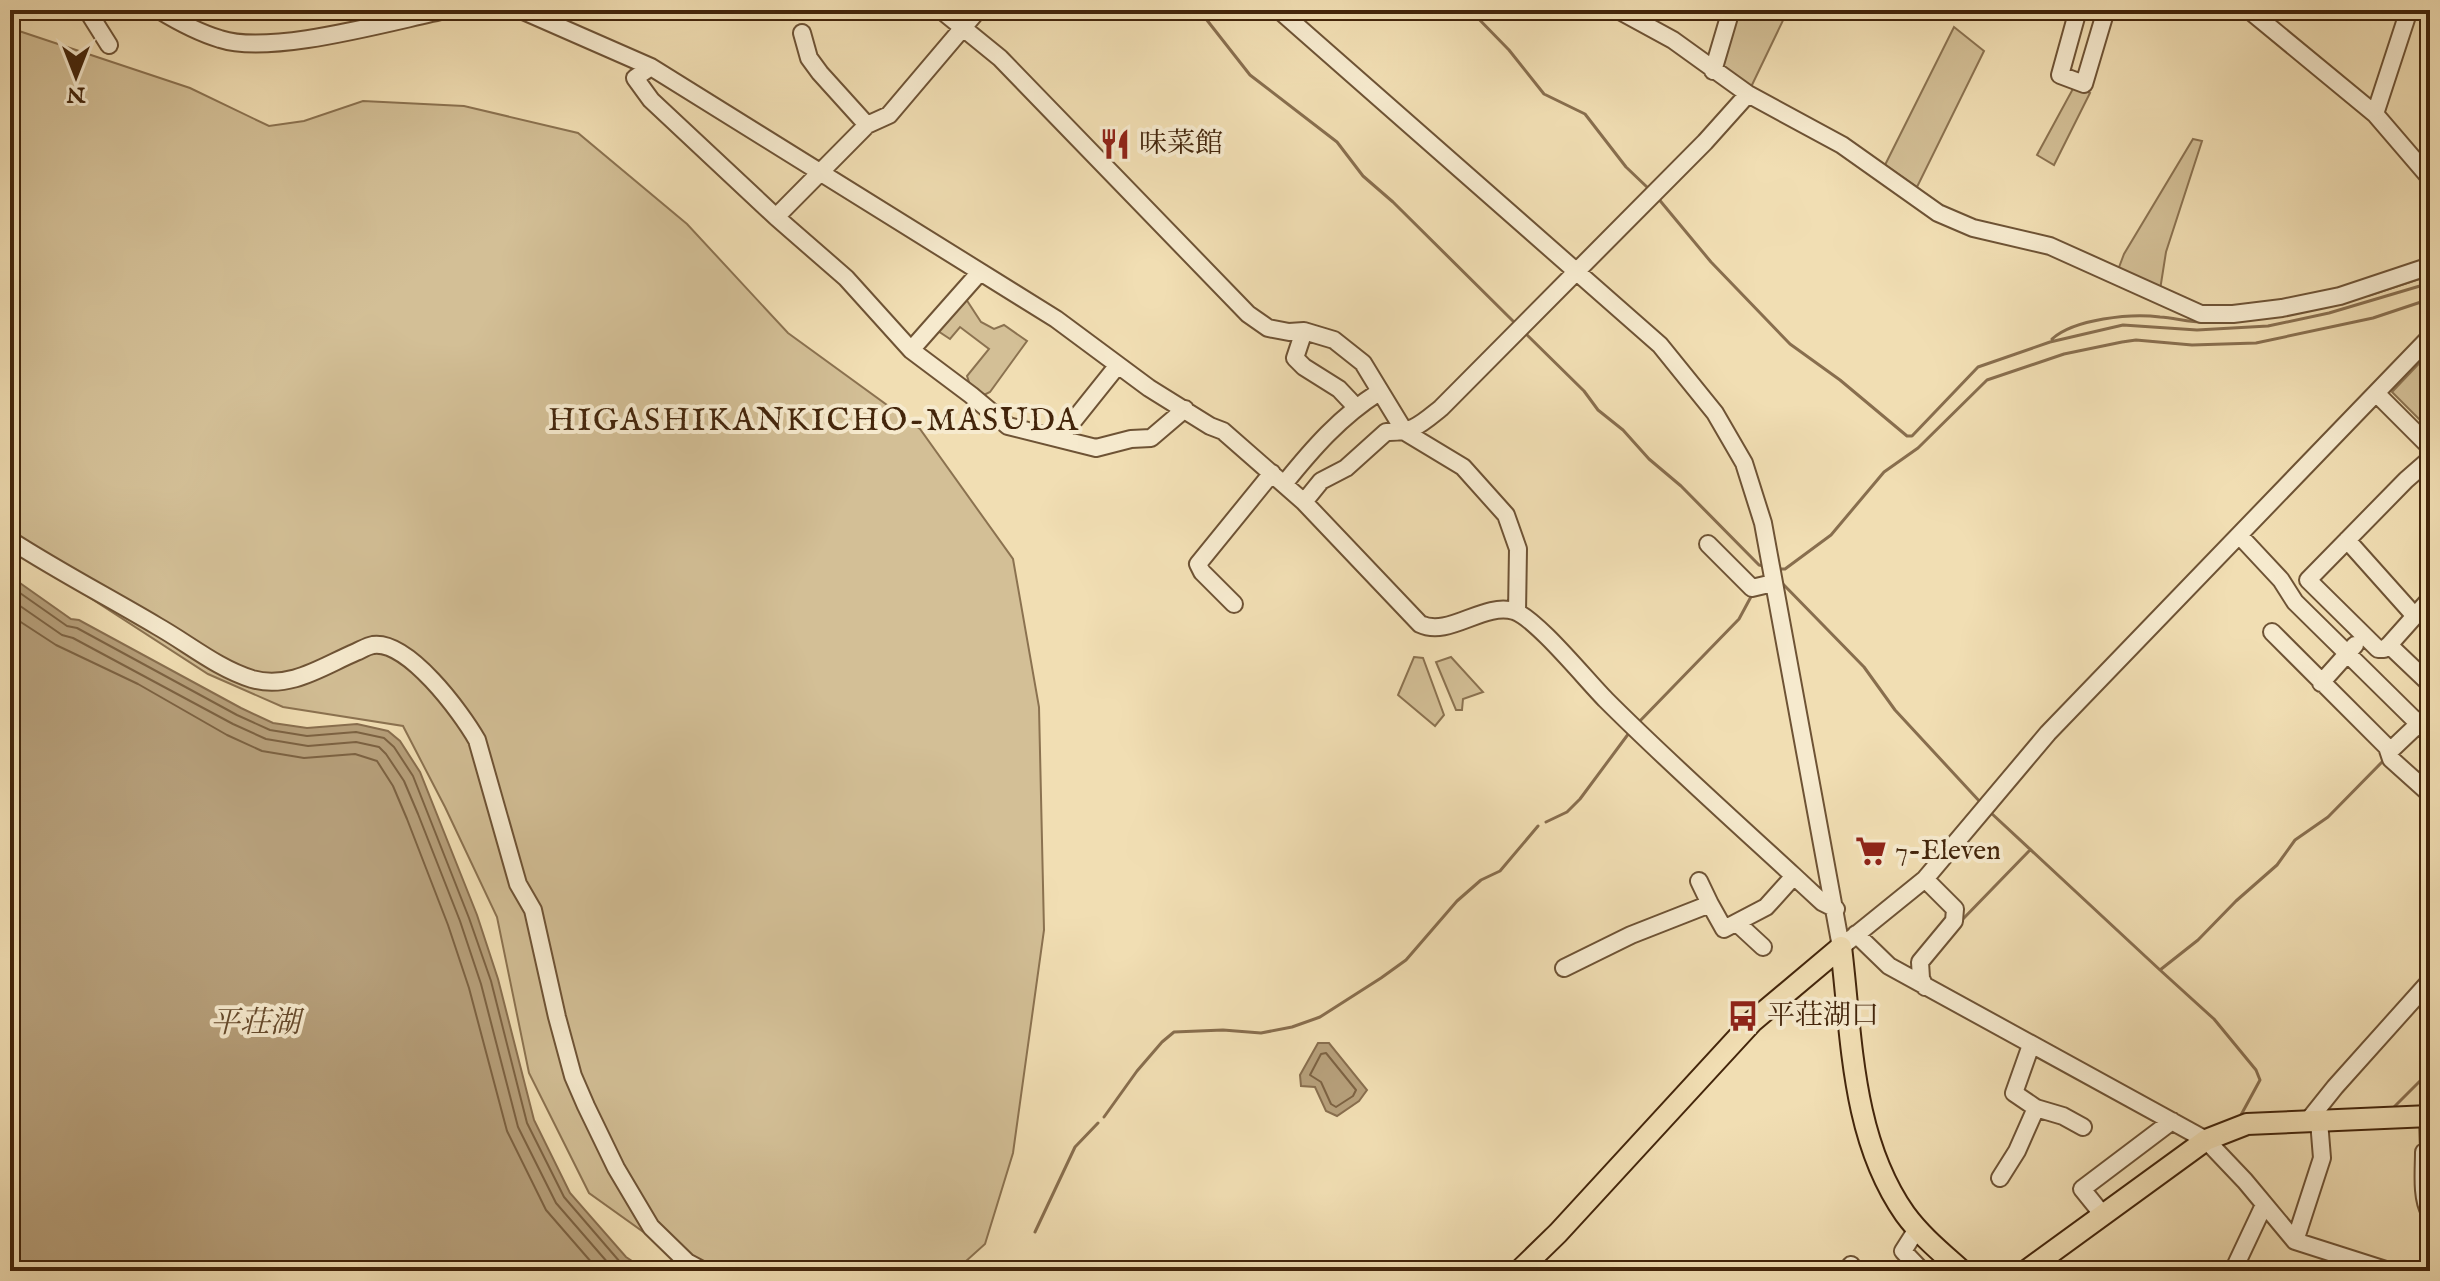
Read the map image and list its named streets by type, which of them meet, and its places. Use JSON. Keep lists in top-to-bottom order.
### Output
{
  "districts": ["HIGASHIKANKICHO-MASUDA"],
  "water": ["平荘湖"],
  "places": {
    "restaurant": ["味菜館"],
    "supermarket": ["7-Eleven"],
    "bus stop": ["平荘湖口"]
  },
  "north": "bottom"
}
